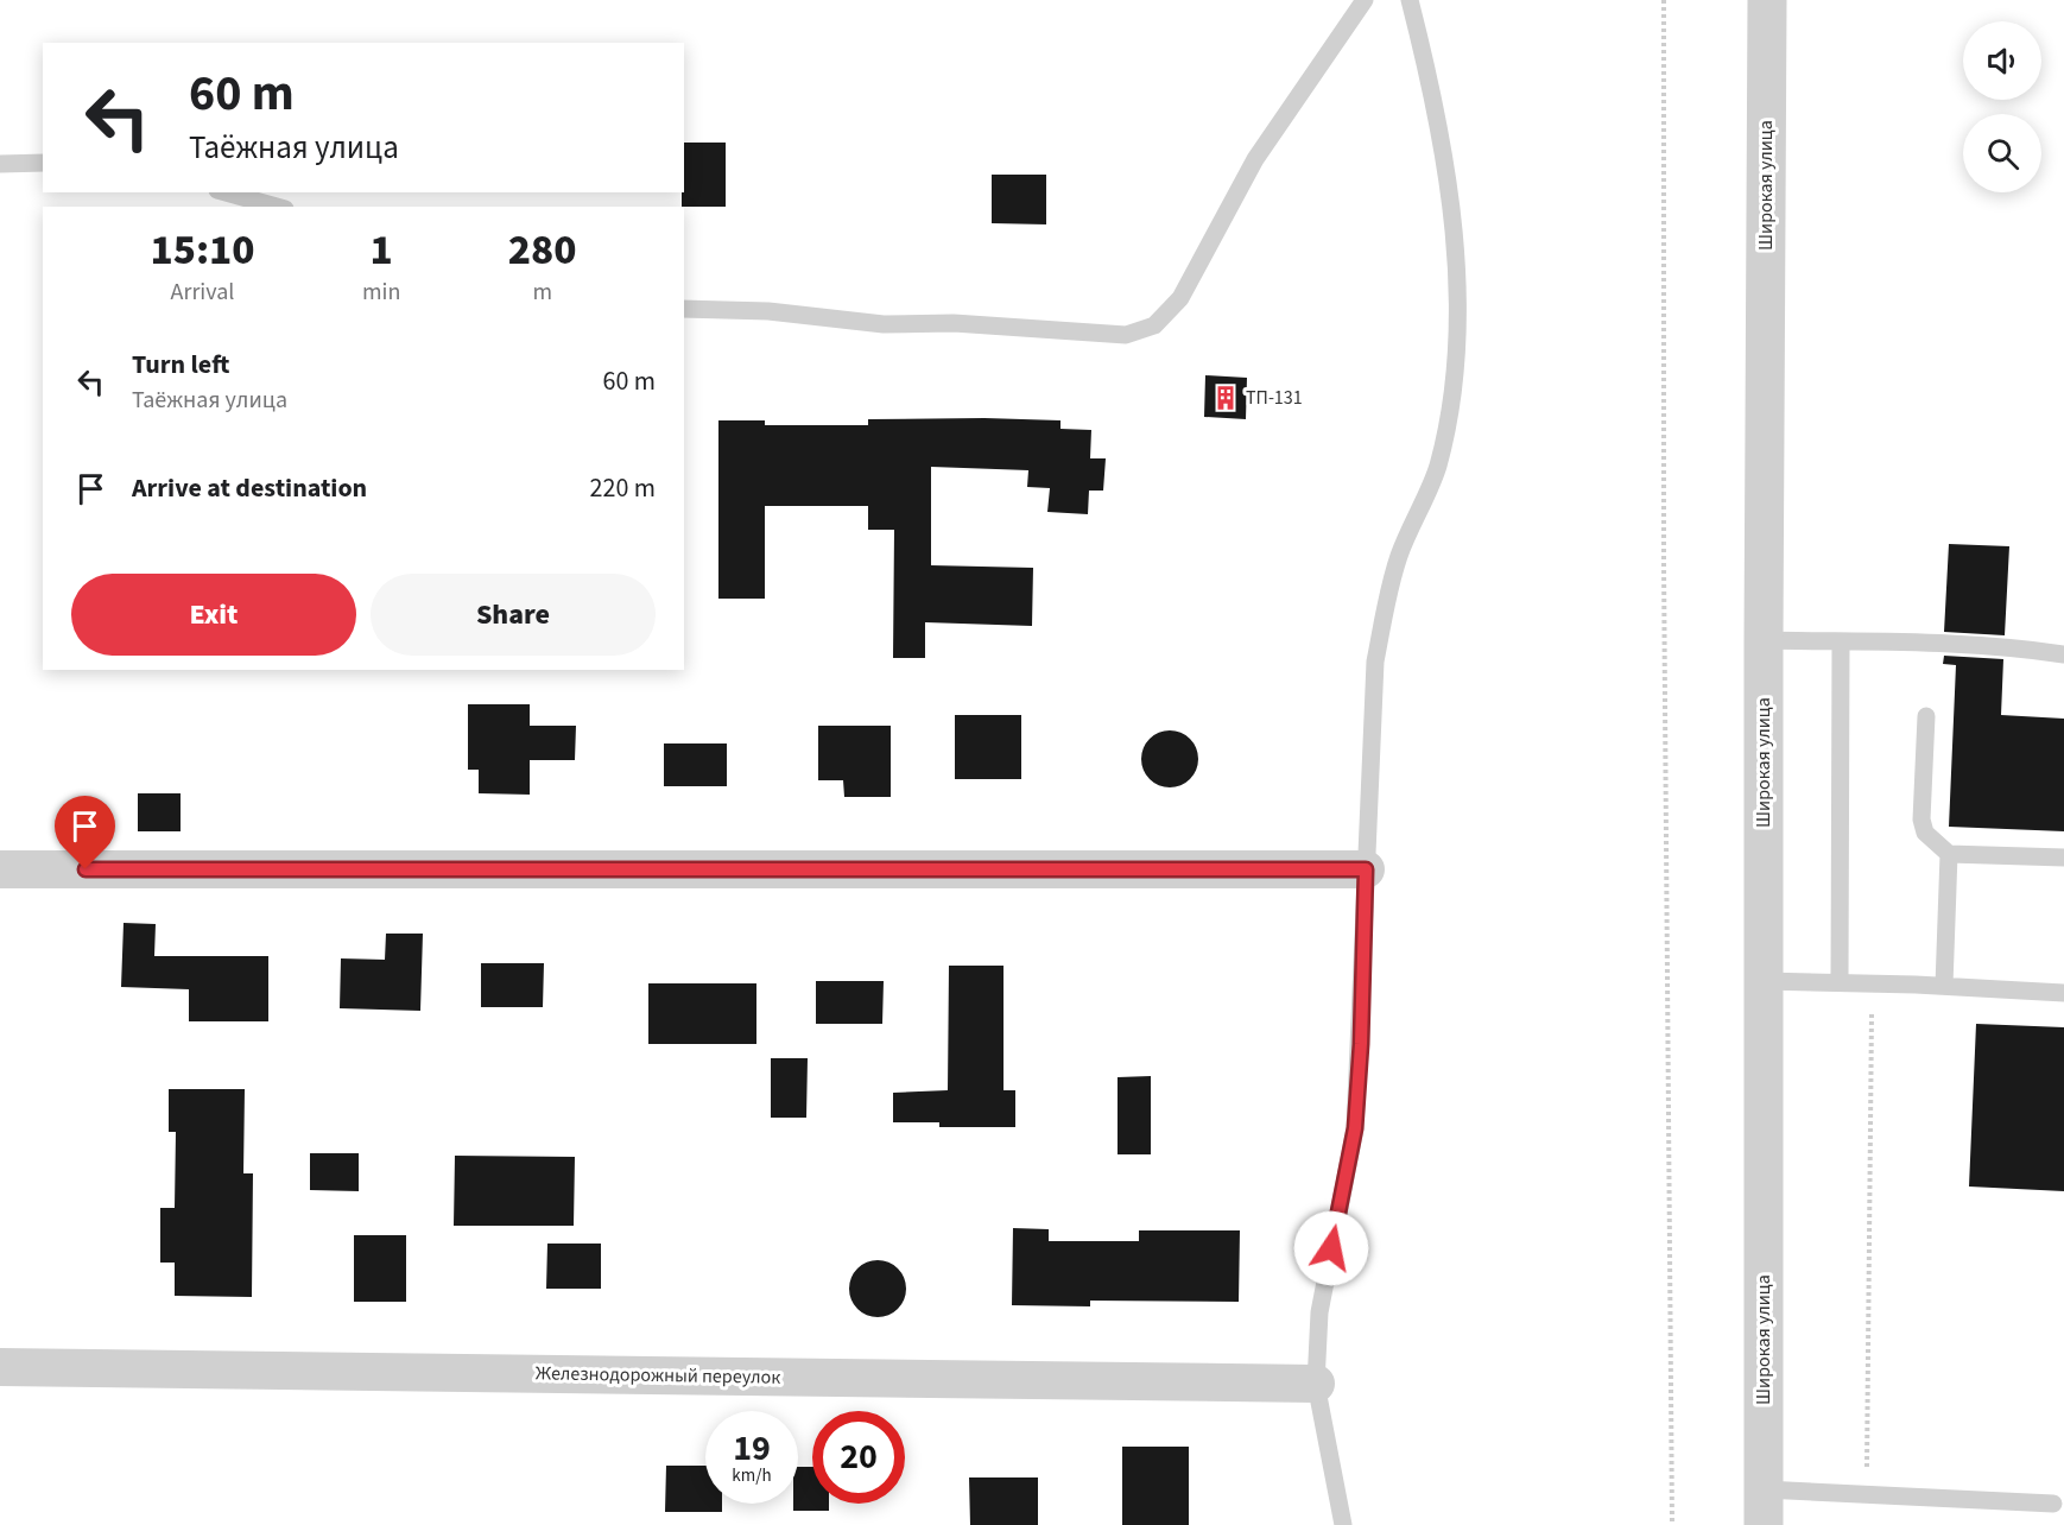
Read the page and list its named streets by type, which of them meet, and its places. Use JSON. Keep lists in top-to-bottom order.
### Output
{
  "streets": {
    "street": ["Широкая улица", "Железнодорожный переулок"]
  },
  "places": {
    "building": ["ТП-131"]
  },
  "page": {
    "turn": ["60 m", "Таёжная улица"],
    "eta": [
      "15:10",
      "Arrival",
      "1",
      "min",
      "280",
      "m"
    ],
    "list": [
      {
        "name": "Turn left",
        "note": "Таёжная улица",
        "value": "60 m"
      },
      {
        "name": "Arrive at destination",
        "value": "220 m"
      }
    ],
    "buttons": ["Exit", "Share"],
    "speed": "19 km/h",
    "limit": "20"
  }
}
